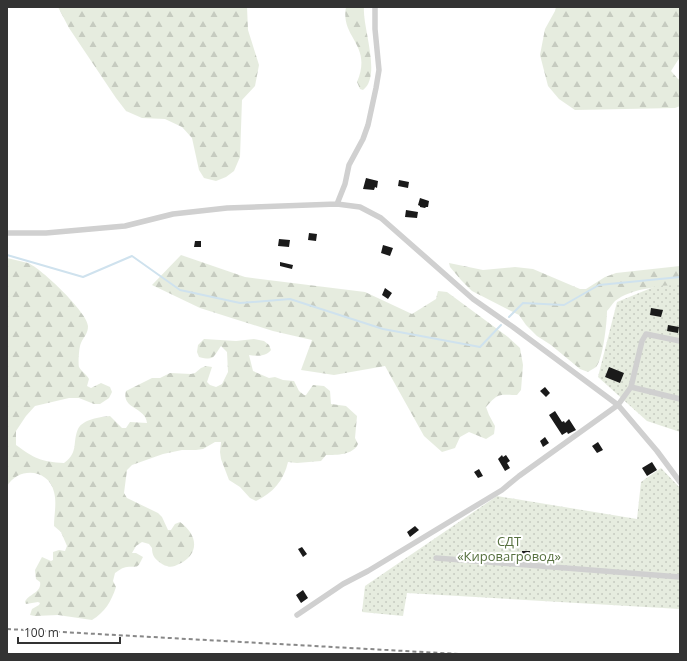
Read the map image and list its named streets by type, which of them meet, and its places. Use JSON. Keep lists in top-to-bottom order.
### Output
{
  "parks": ["СДТ «Кировагровод»"],
  "scale_bar": "100 m"
}
